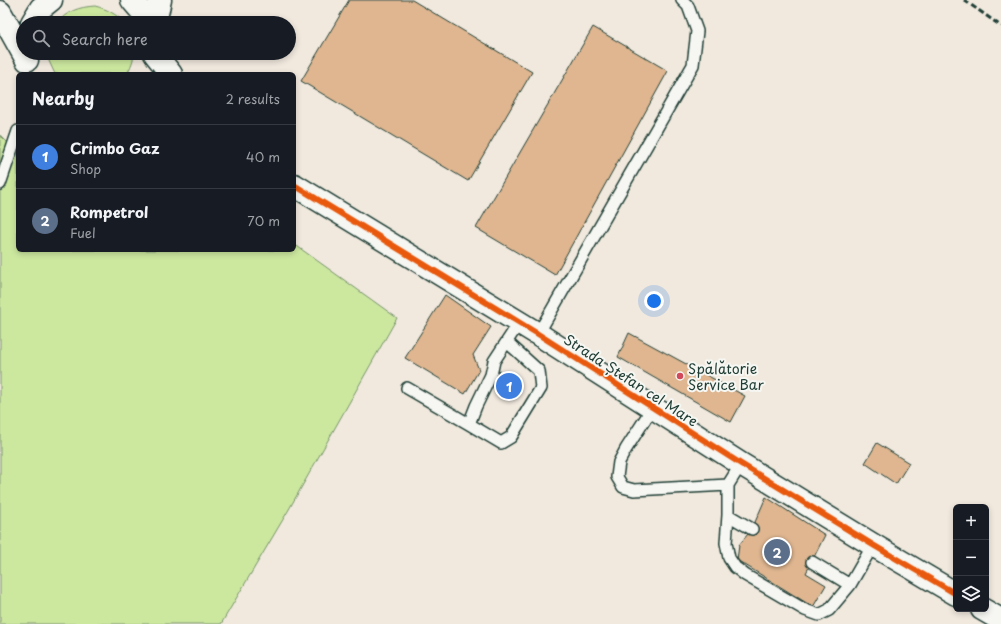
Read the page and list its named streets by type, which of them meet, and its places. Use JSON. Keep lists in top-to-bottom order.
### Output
{
  "streets": {
    "main road": ["Strada Ștefan cel Mare"]
  },
  "places": ["Spălătorie Service Bar"],
  "page": {
    "search": "Search here",
    "heading": ["Nearby", "2 results"],
    "list": [
      {
        "mark": "1",
        "name": "Crimbo Gaz",
        "note": "Shop",
        "value": "40 m"
      },
      {
        "mark": "2",
        "name": "Rompetrol",
        "note": "Fuel",
        "value": "70 m"
      }
    ],
    "pins": ["1", "2"],
    "map_buttons": ["+", "−"]
  }
}
